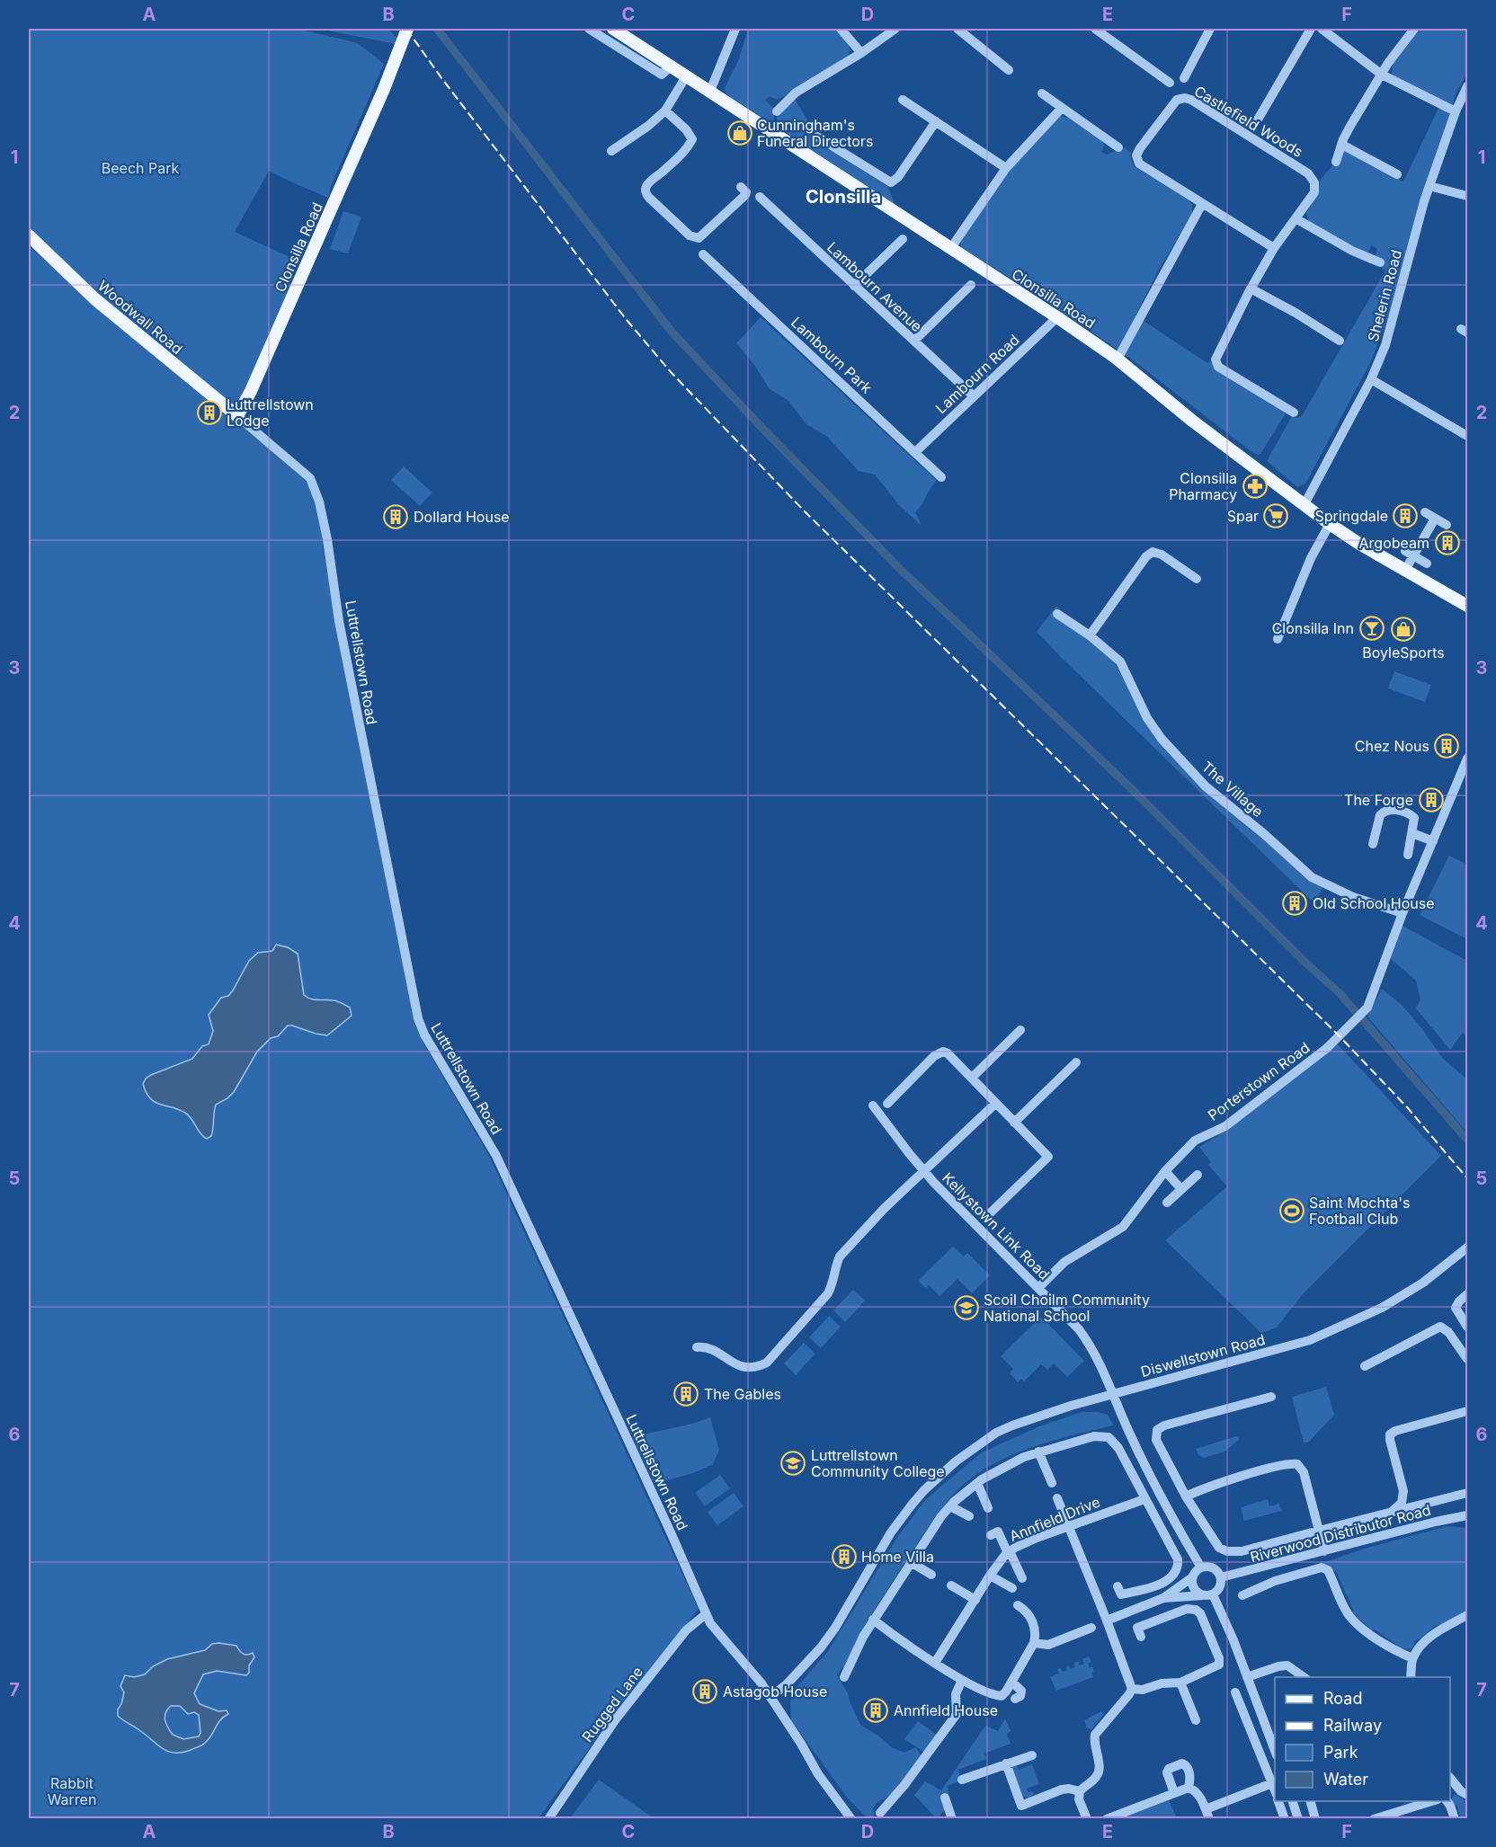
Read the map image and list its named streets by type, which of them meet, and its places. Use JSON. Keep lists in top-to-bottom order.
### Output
{
  "streets": {
    "main road": ["Clonsilla Road", "Woodwall Road"],
    "street": [
      "Castlefield Woods",
      "Lambourn Avenue",
      "Shelerin Road",
      "Lambourn Park",
      "Lambourn Road",
      "Luttrellstown Road",
      "The Village",
      "Porterstown Road",
      "Kellystown Link Road",
      "Diswellstown Road",
      "Annfield Drive",
      "Riverwood Distributor Road",
      "Rugged Lane"
    ]
  },
  "crossings": [
    ["Clonsilla Road", "Shelerin Road"],
    ["Clonsilla Road", "Woodwall Road"],
    ["Clonsilla Road", "Lambourn Road"],
    ["Clonsilla Road", "Luttrellstown Road"],
    ["Lambourn Avenue", "Lambourn Road"],
    ["Woodwall Road", "Luttrellstown Road"],
    ["Lambourn Park", "Lambourn Road"],
    ["Luttrellstown Road", "Diswellstown Road"],
    ["Luttrellstown Road", "Rugged Lane"],
    ["The Village", "Porterstown Road"],
    ["Porterstown Road", "Kellystown Link Road"],
    ["Kellystown Link Road", "Diswellstown Road"]
  ],
  "districts": ["Clonsilla"],
  "parks": ["Beech Park", "Rabbit Warren"],
  "places": {
    "shop": ["Cunningham's Funeral Directors", "BoyleSports"],
    "building": [
      "Luttrellstown Lodge",
      "Springdale",
      "Dollard House",
      "Argobeam",
      "Chez Nous",
      "The Forge",
      "Old School House",
      "The Gables",
      "Home Villa",
      "Astagob House",
      "Annfield House"
    ],
    "pharmacy": ["Clonsilla Pharmacy"],
    "supermarket": ["Spar"],
    "bar": ["Clonsilla Inn"],
    "sports": ["Saint Mochta's Football Club"],
    "school or university": ["Scoil Choilm Community National School", "Luttrellstown Community College"]
  },
  "legend": [
    "Road",
    "Railway",
    "Park",
    "Water"
  ],
  "grid": {
    "columns": [
      "A",
      "B",
      "C",
      "D",
      "E",
      "F"
    ],
    "rows": [
      "1",
      "2",
      "3",
      "4",
      "5",
      "6",
      "7"
    ]
  }
}
